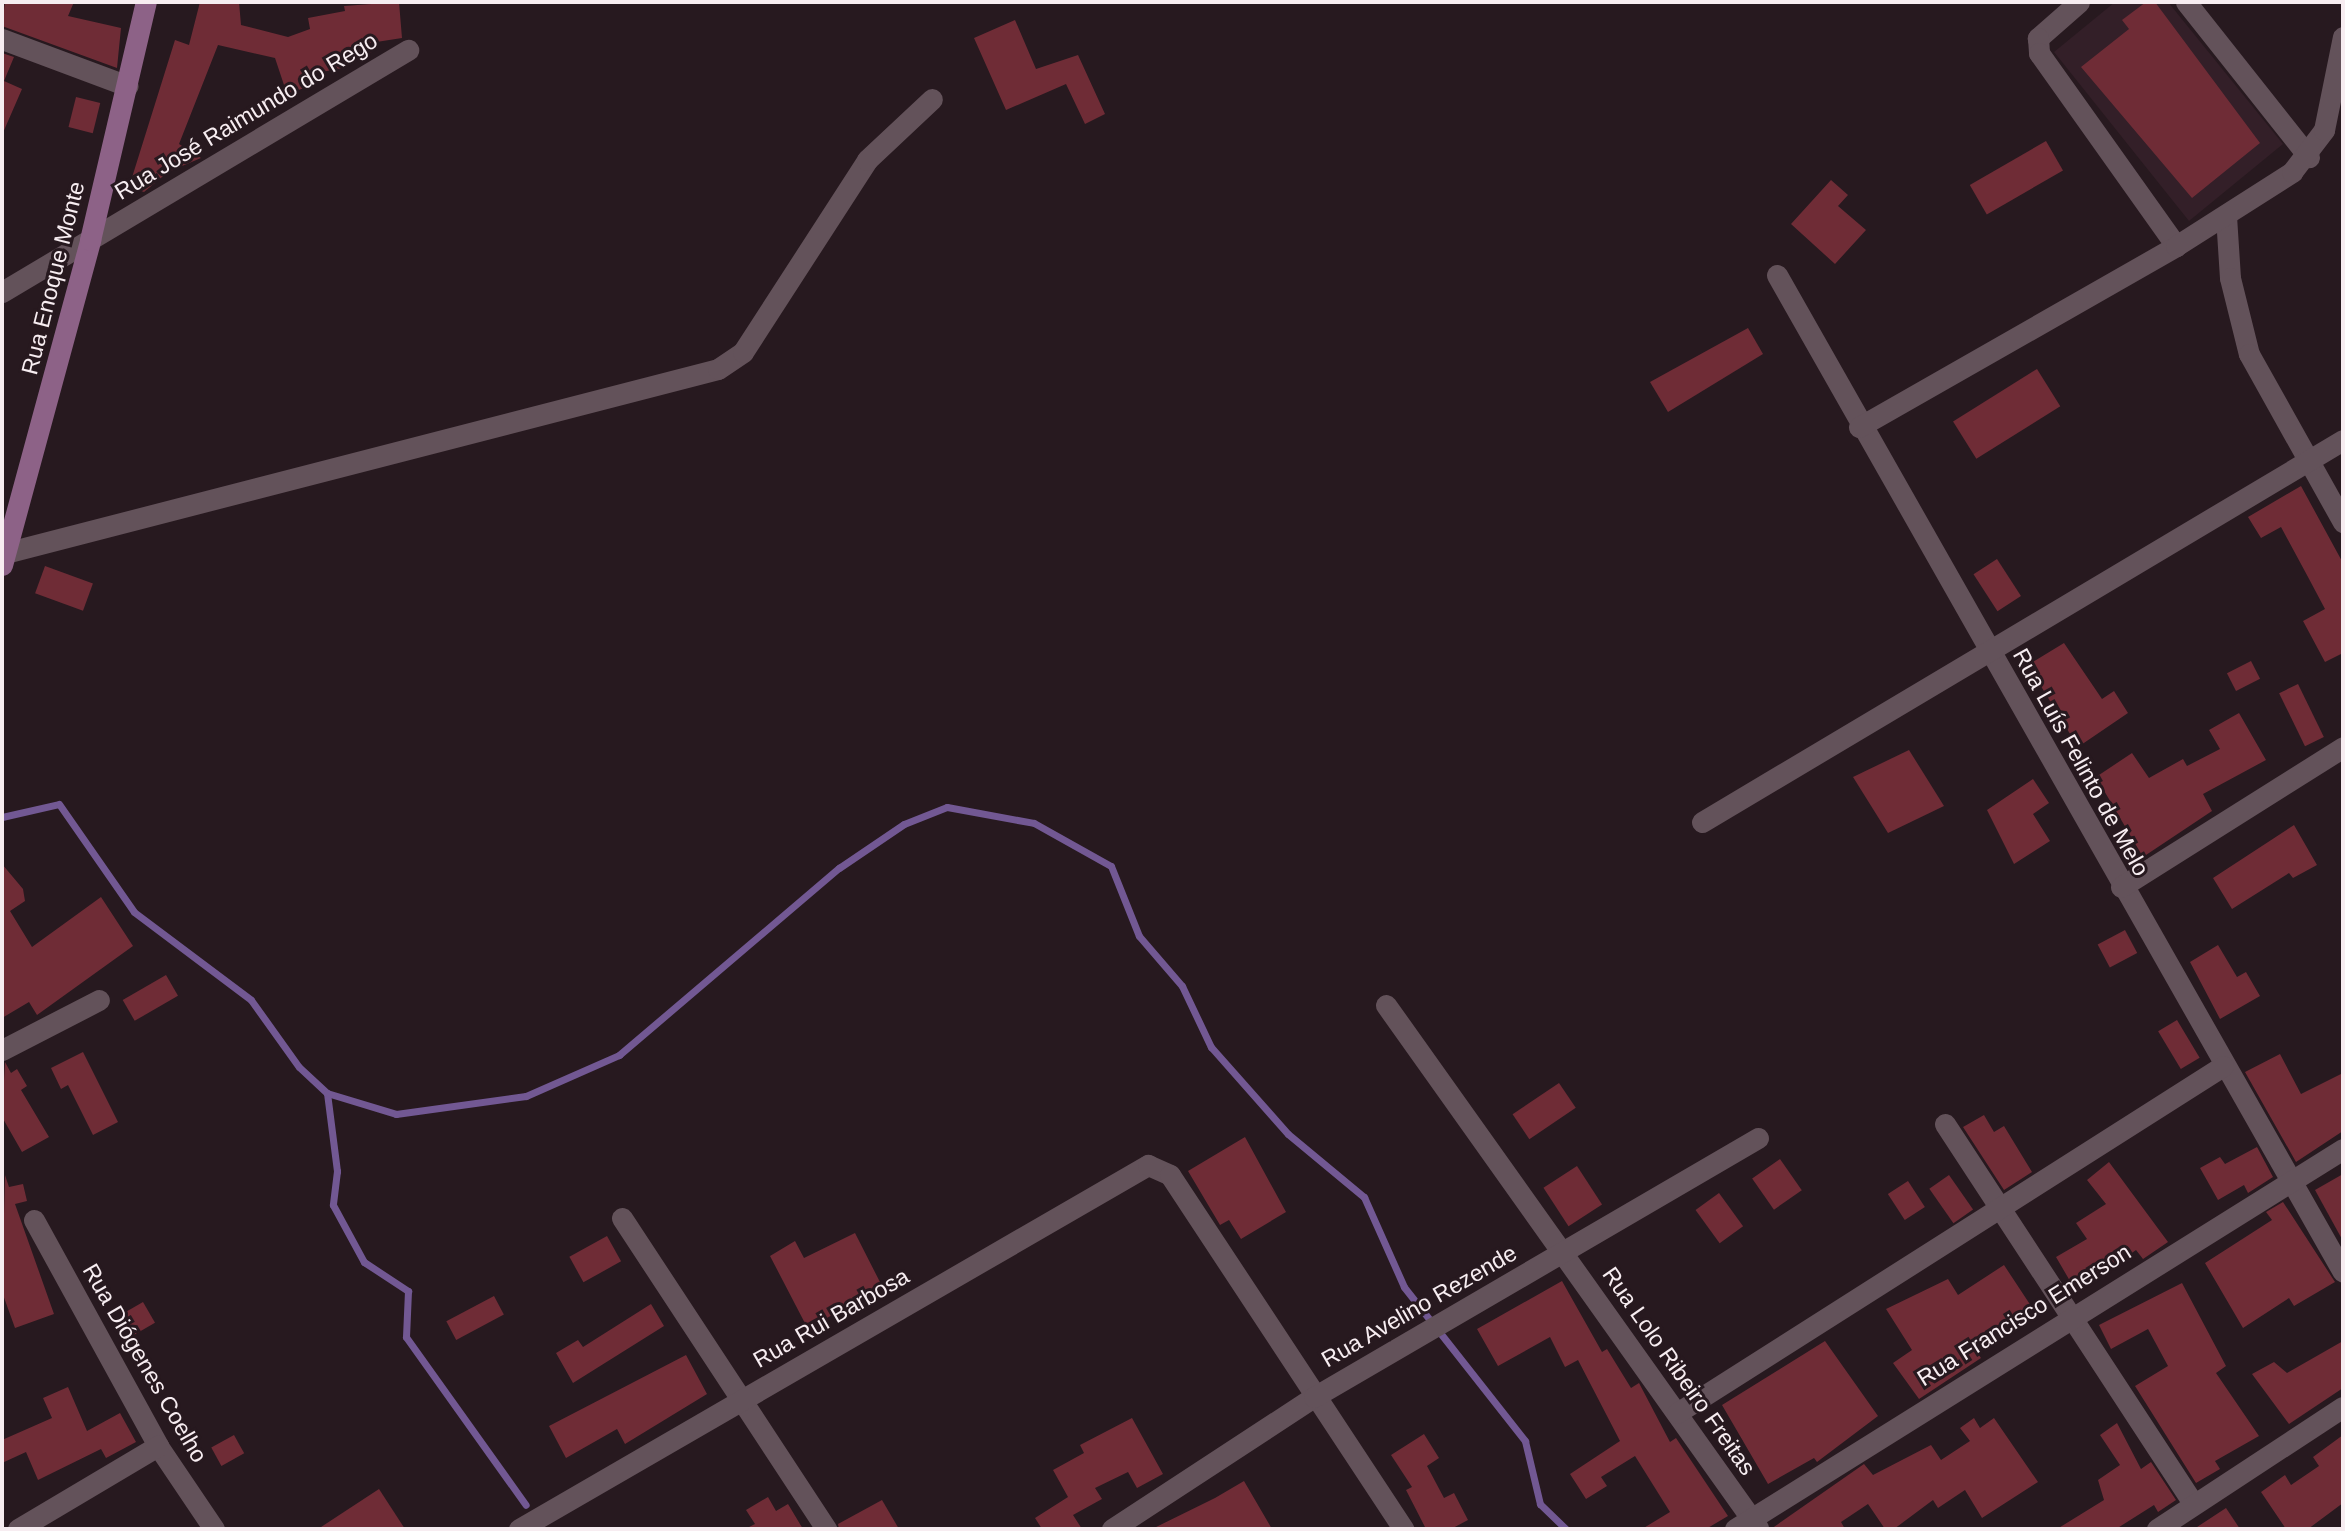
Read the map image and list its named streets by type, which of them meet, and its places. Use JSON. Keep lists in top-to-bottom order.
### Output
{
  "streets": {
    "main road": ["Rua Enoque Monte"],
    "street": [
      "Rua José Raimundo do Rego",
      "Rua Luís Felinto de Melo",
      "Rua Avelino Rezende",
      "Rua Francisco Emerson",
      "Rua Rui Barbosa",
      "Rua Diógenes Coelho",
      "Rua Lolo Ribeiro Freitas"
    ]
  },
  "crossings": [
    ["Rua José Raimundo do Rego", "Rua Enoque Monte"],
    ["Rua Luís Felinto de Melo", "Rua Francisco Emerson"],
    ["Rua Avelino Rezende", "Rua Rui Barbosa"],
    ["Rua Avelino Rezende", "Rua Lolo Ribeiro Freitas"],
    ["Rua Francisco Emerson", "Rua Lolo Ribeiro Freitas"]
  ]
}
